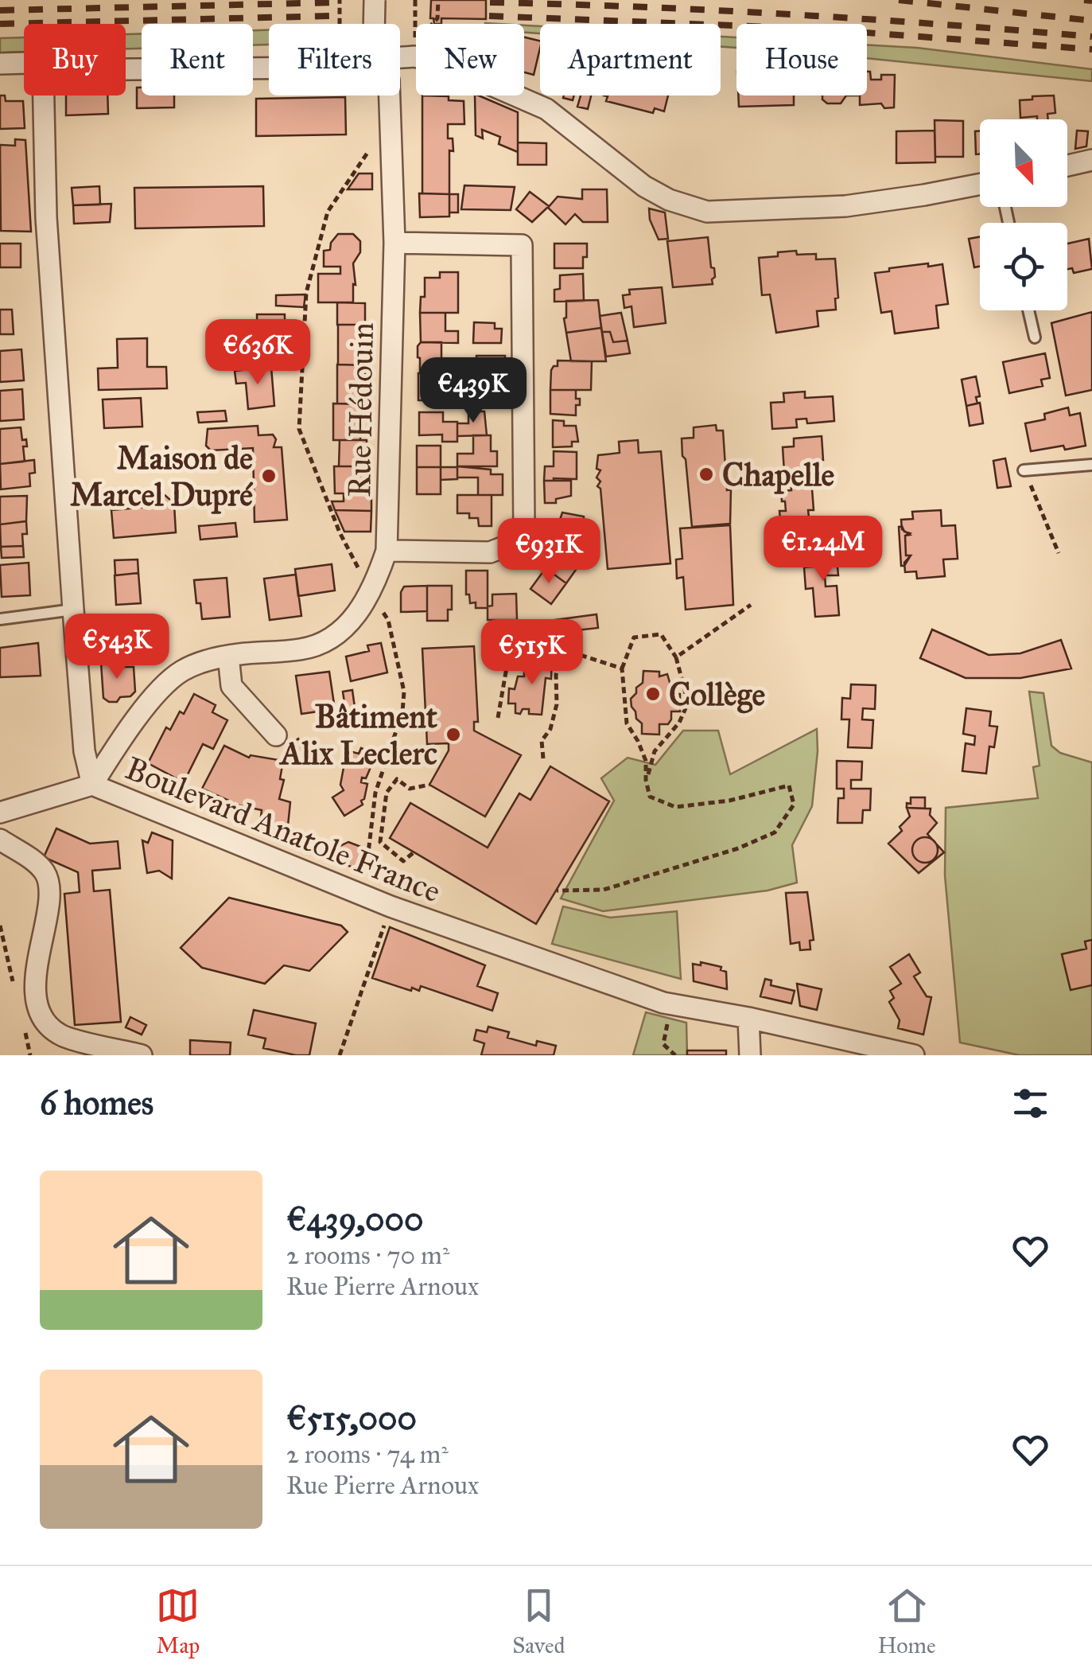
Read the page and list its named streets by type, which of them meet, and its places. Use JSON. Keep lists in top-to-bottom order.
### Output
{
  "streets": {
    "street": ["Rue Hédouin", "Boulevard Anatole France"]
  },
  "crossings": [
    ["Rue Hédouin", "Boulevard Anatole France"]
  ],
  "places": [
    "Chapelle",
    "Maison de Marcel Dupré",
    "Collège",
    "Bâtiment Alix Leclerc"
  ],
  "north": "bottom right",
  "page": {
    "chip": [
      "Buy",
      "Rent",
      "Filters",
      "New",
      "Apartment",
      "House"
    ],
    "price": [
      "€636K",
      "€439K",
      "€1.24M",
      "€931K",
      "€543K",
      "€515K"
    ],
    "heading": "6 homes",
    "list": [
      {
        "name": "€439,000",
        "note": "2 rooms · 70 m² · Rue Pierre Arnoux"
      },
      {
        "name": "€515,000",
        "note": "2 rooms · 74 m² · Rue Pierre Arnoux"
      }
    ],
    "tabs": ["Map", "Saved", "Home"]
  }
}
